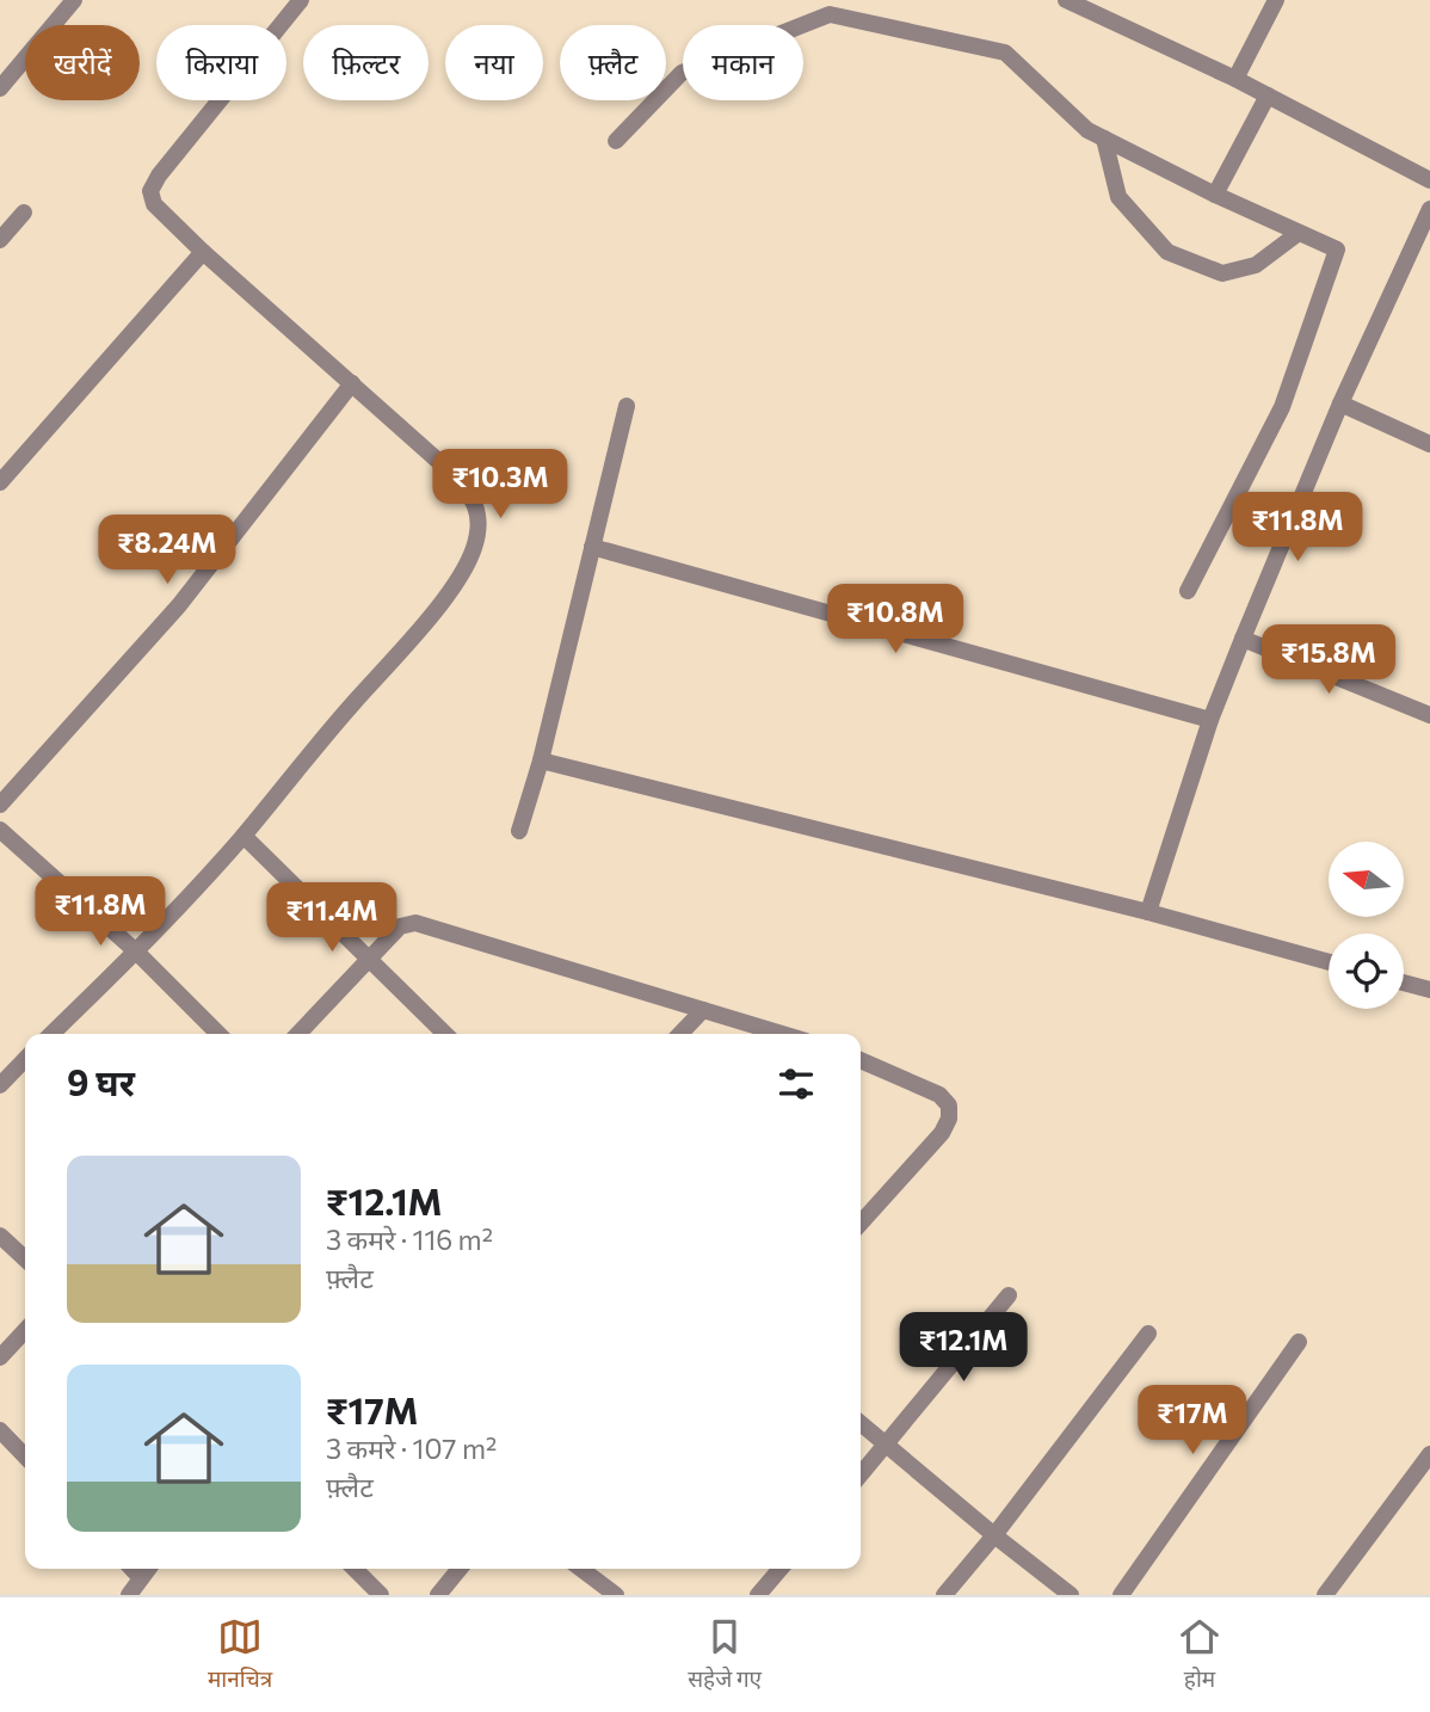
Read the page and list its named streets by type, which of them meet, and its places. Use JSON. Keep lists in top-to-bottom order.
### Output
{
  "north": "left",
  "page": {
    "chip": [
      "खरीदें",
      "किराया",
      "फ़िल्टर",
      "नया",
      "फ़्लैट",
      "मकान"
    ],
    "price": [
      "₹10.3M",
      "₹11.8M",
      "₹8.24M",
      "₹10.8M",
      "₹15.8M",
      "₹11.8M",
      "₹11.4M",
      "₹12.1M",
      "₹17M"
    ],
    "heading": "9 घर",
    "list": [
      {
        "name": "₹12.1M",
        "note": "3 कमरे · 116 m² · फ़्लैट"
      },
      {
        "name": "₹17M",
        "note": "3 कमरे · 107 m² · फ़्लैट"
      }
    ],
    "tabs": ["मानचित्र", "सहेजे गए", "होम"]
  }
}
